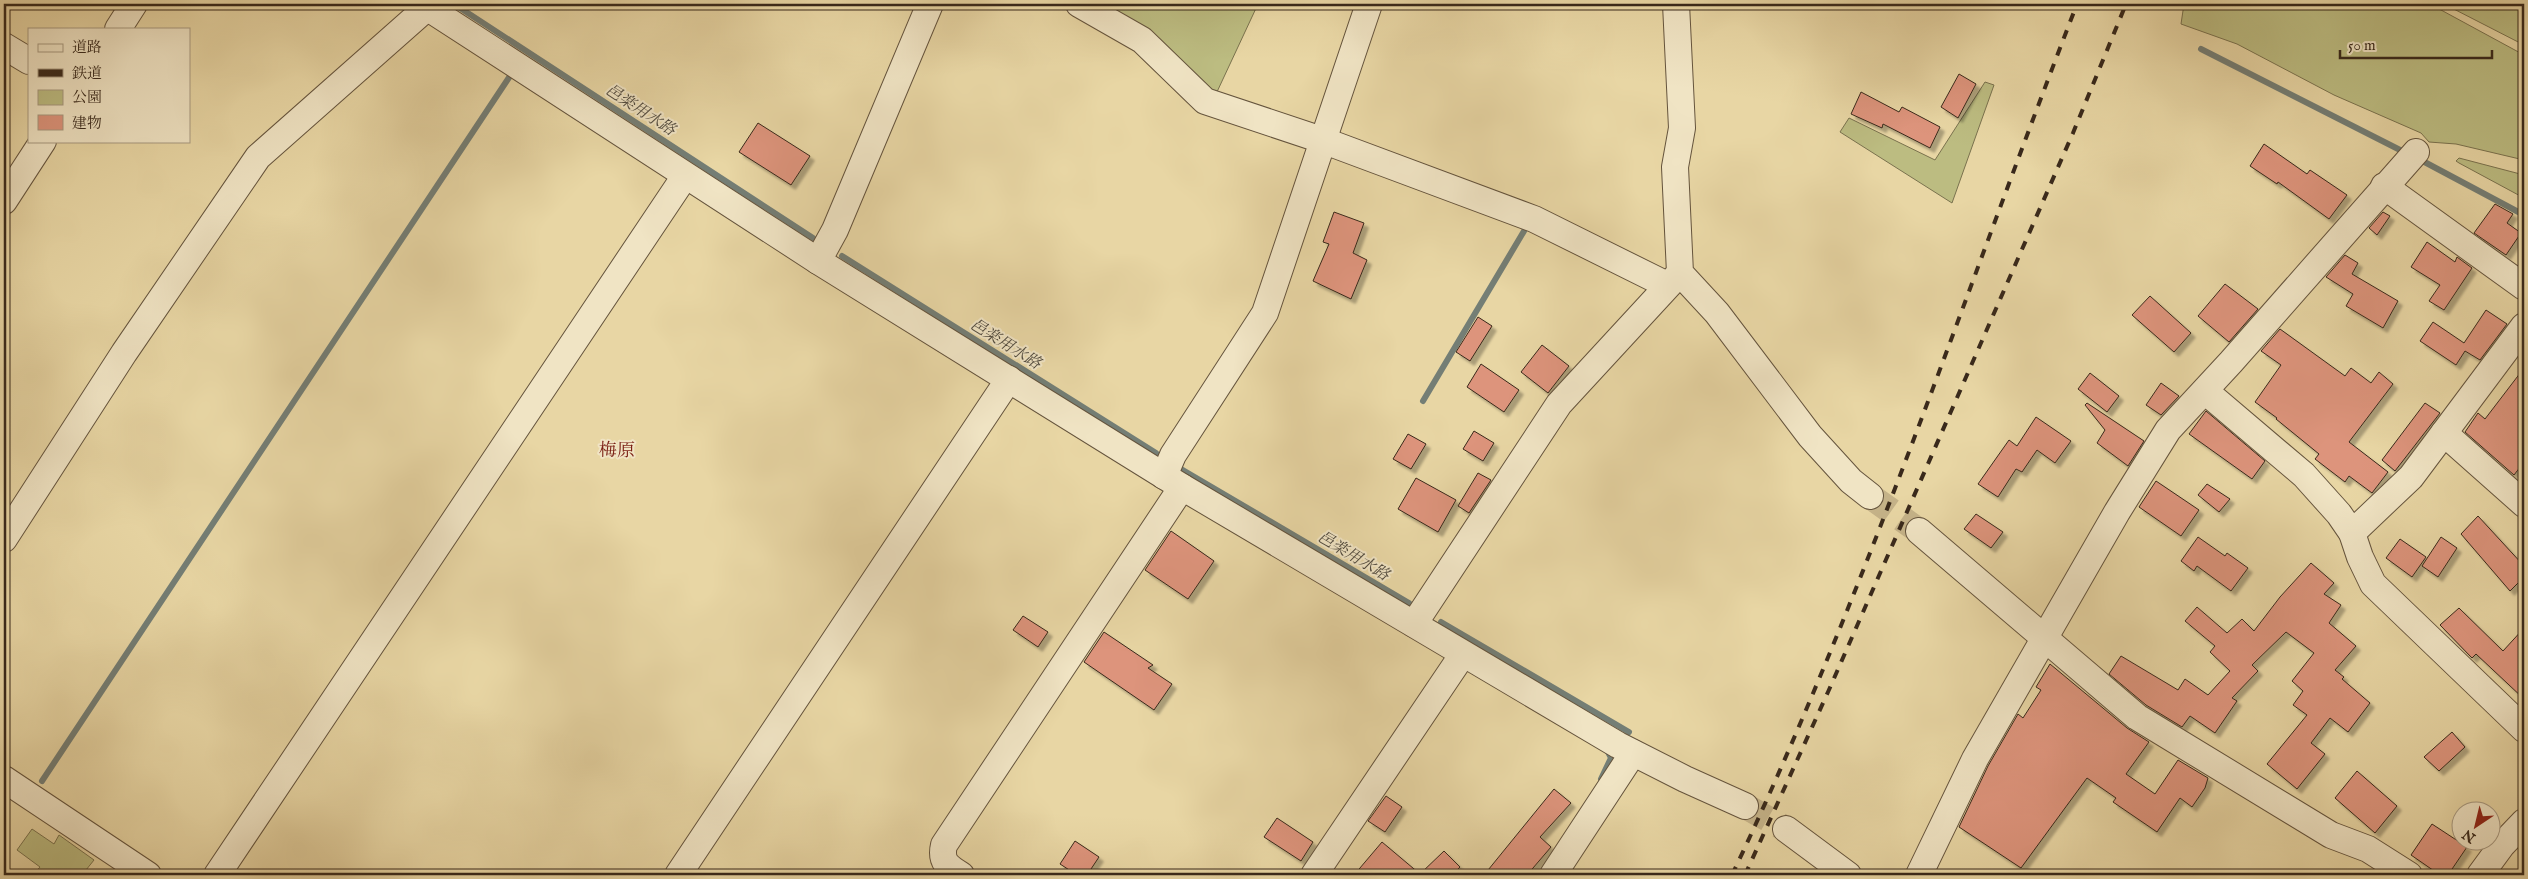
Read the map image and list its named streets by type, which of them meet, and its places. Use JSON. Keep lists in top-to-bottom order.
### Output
{
  "districts": ["梅原"],
  "water": ["邑楽用水路"],
  "legend": [
    "道路",
    "鉄道",
    "公園",
    "建物"
  ],
  "scale_bar": "50 m",
  "north": "bottom left"
}
